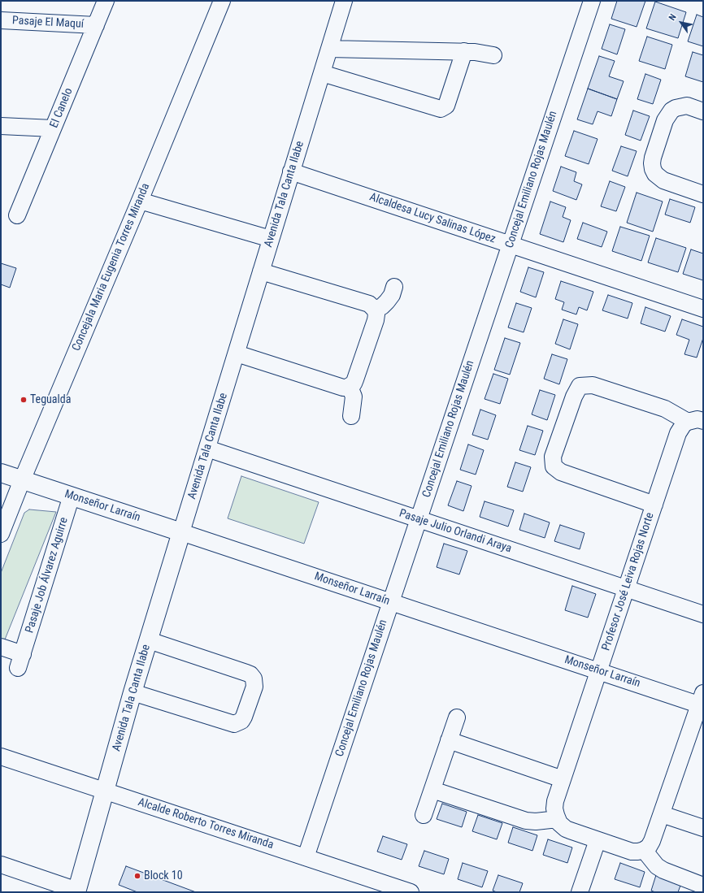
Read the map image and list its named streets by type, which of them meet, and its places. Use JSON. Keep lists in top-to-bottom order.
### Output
{
  "streets": {
    "street": [
      "Pasaje El Maquí",
      "El Canelo",
      "Concejal Emiliano Rojas Maulén",
      "Avenida Tala Canta Ilabe",
      "Alcaldesa Lucy Salinas López",
      "Concejala Maria Eugenia Torres Miranda",
      "Monseñor Larraín",
      "Pasaje Julio Orlandi Araya",
      "Pasaje Job Álvarez Aguirre",
      "Profesor José Leiva Rojas Norte",
      "Alcalde Roberto Torres Miranda"
    ]
  },
  "crossings": [
    ["Pasaje El Maquí", "El Canelo"],
    ["Concejal Emiliano Rojas Maulén", "Alcaldesa Lucy Salinas López"],
    ["Concejal Emiliano Rojas Maulén", "Monseñor Larraín"],
    ["Concejal Emiliano Rojas Maulén", "Pasaje Julio Orlandi Araya"],
    ["Concejal Emiliano Rojas Maulén", "Alcalde Roberto Torres Miranda"],
    ["Avenida Tala Canta Ilabe", "Alcaldesa Lucy Salinas López"],
    ["Avenida Tala Canta Ilabe", "Monseñor Larraín"],
    ["Avenida Tala Canta Ilabe", "Pasaje Julio Orlandi Araya"],
    ["Avenida Tala Canta Ilabe", "Alcalde Roberto Torres Miranda"],
    ["Concejala Maria Eugenia Torres Miranda", "Monseñor Larraín"],
    ["Monseñor Larraín", "Pasaje Job Álvarez Aguirre"],
    ["Monseñor Larraín", "Profesor José Leiva Rojas Norte"],
    ["Pasaje Julio Orlandi Araya", "Profesor José Leiva Rojas Norte"]
  ],
  "places": ["Tegualda", "Block 10"],
  "north": "top left"
}
